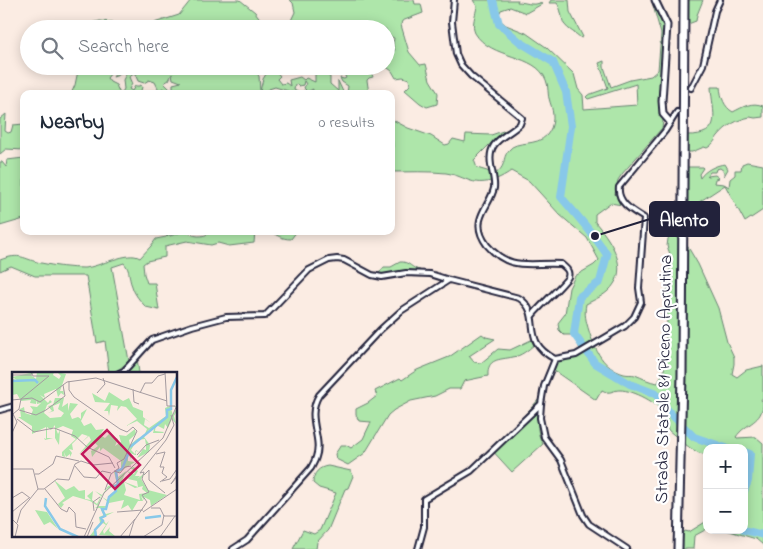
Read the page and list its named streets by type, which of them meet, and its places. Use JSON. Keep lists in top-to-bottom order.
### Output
{
  "streets": {
    "highway": ["Strada Statale 81 Piceno Aprutina"]
  },
  "places": ["Alento"],
  "page": {
    "search": "Search here",
    "heading": ["Nearby", "0 results"],
    "map_buttons": ["+", "−"]
  }
}
